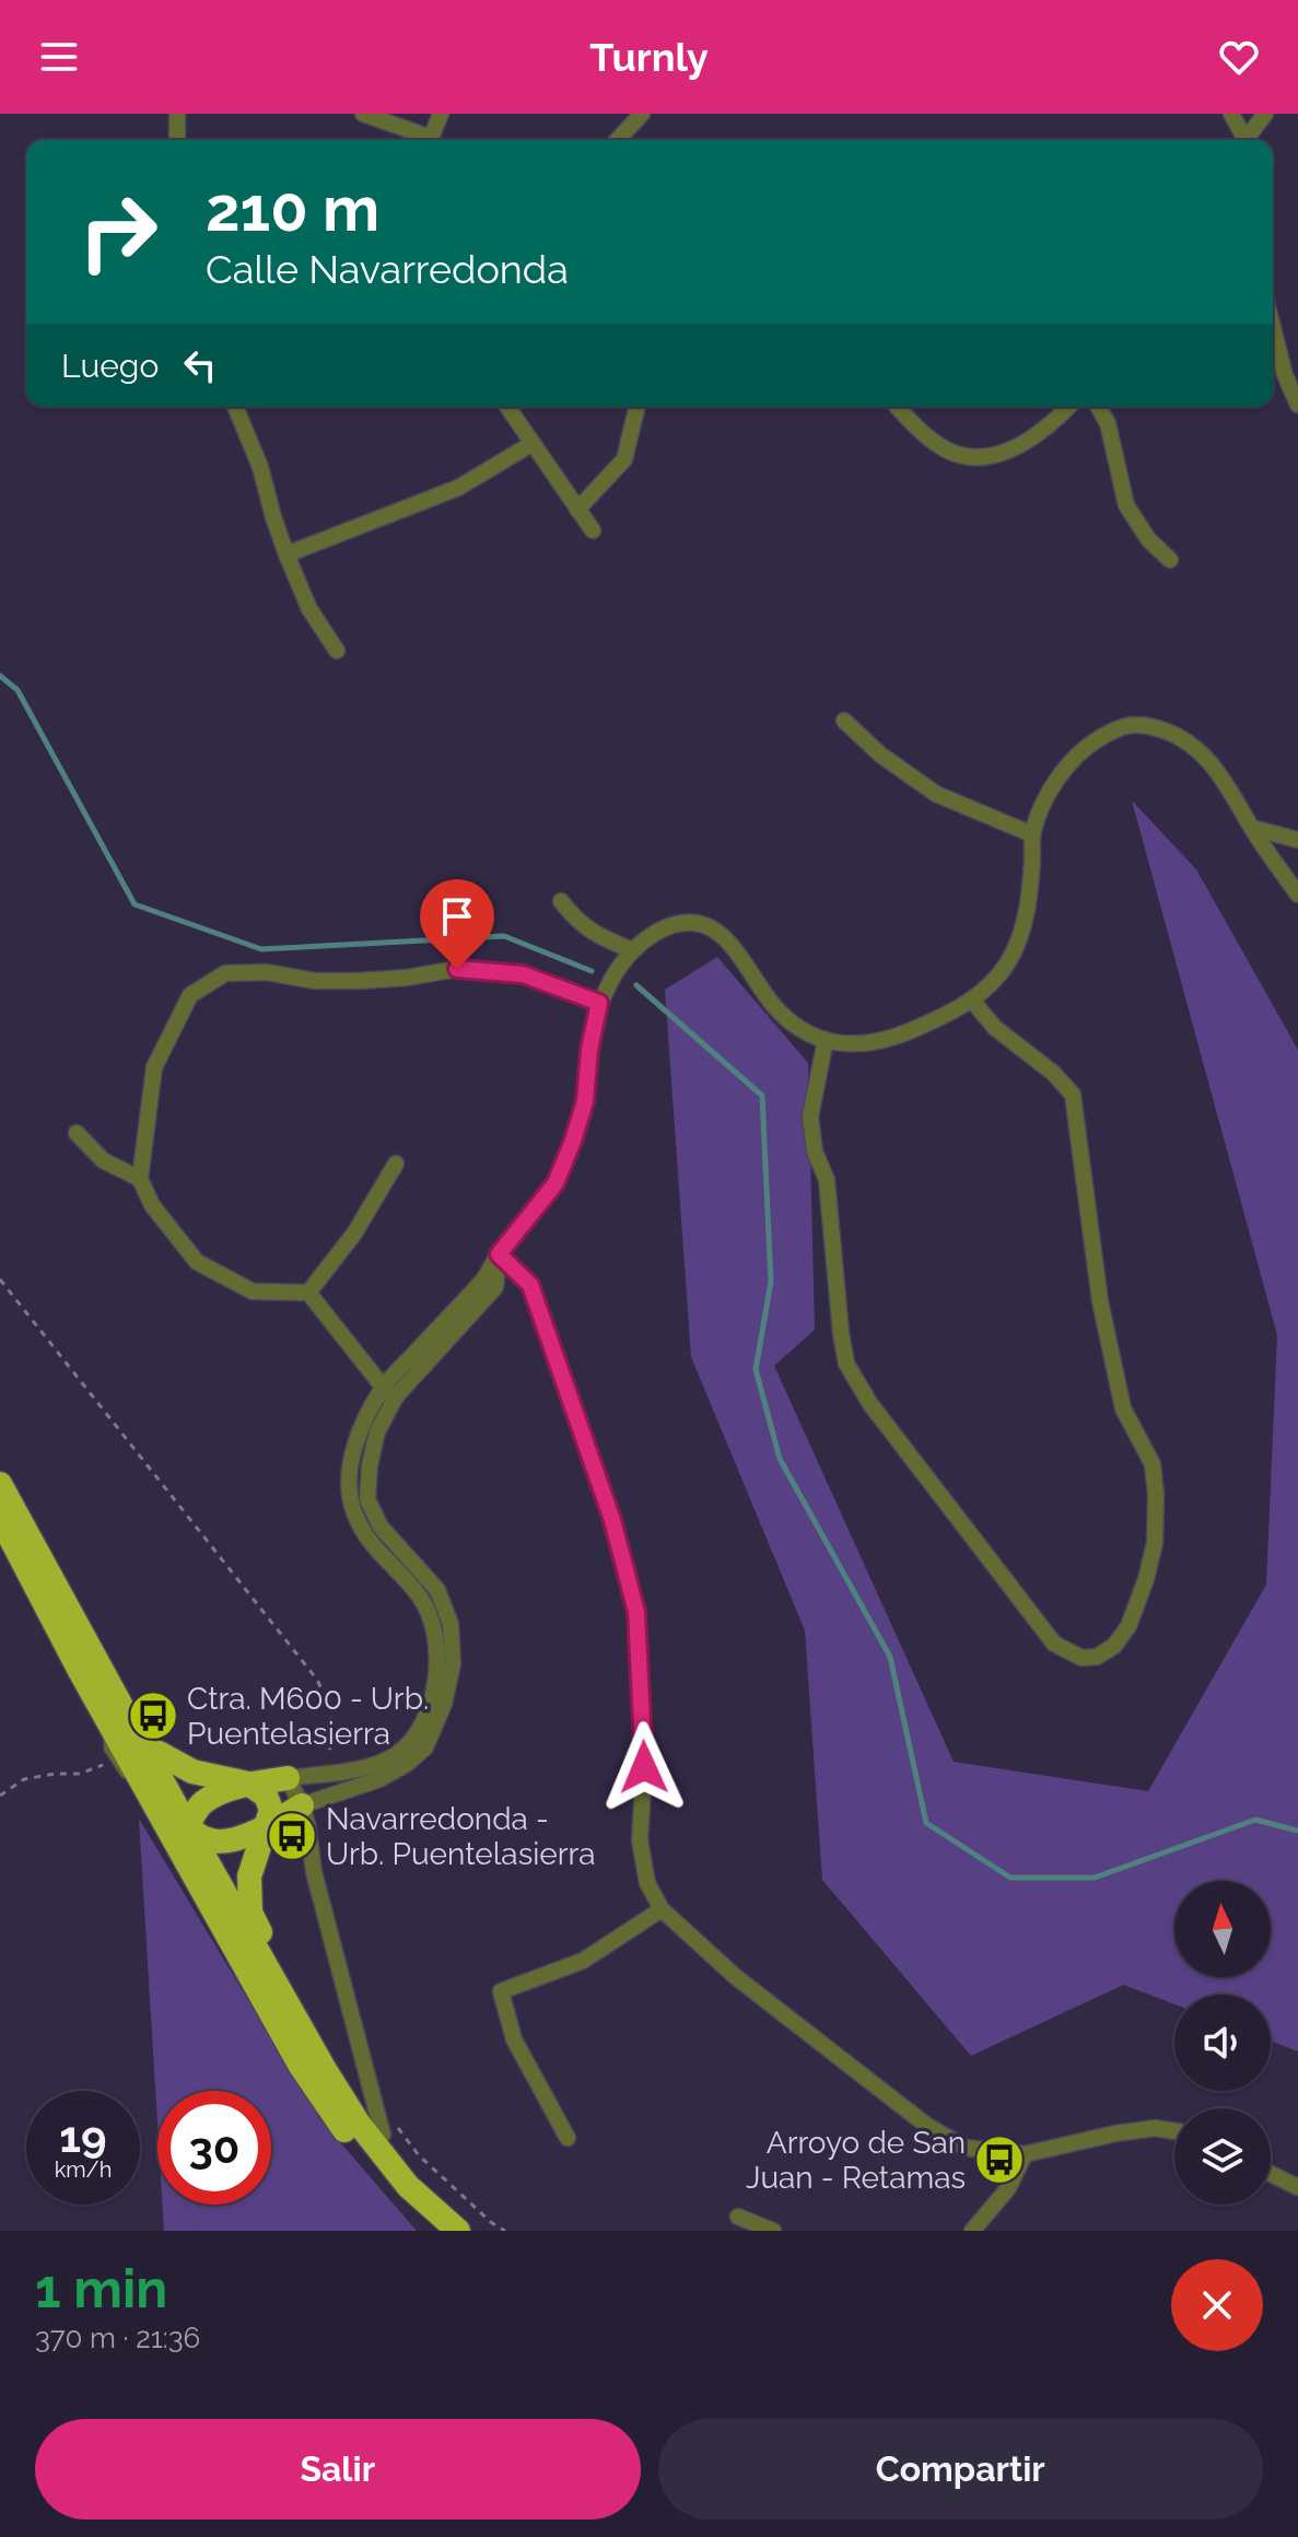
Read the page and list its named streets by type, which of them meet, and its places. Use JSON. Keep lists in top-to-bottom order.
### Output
{
  "places": {
    "bus stop": ["Ctra. M600 - Urb. Puentelasierra", "Navarredonda - Urb. Puentelasierra", "Arroyo de San Juan - Retamas"]
  },
  "north": "top",
  "page": {
    "header": "Turnly",
    "turn": ["210 m", "Calle Navarredonda"],
    "then": "Luego",
    "speed": "19 km/h",
    "limit": "30",
    "heading": ["1 min", "370 m · 21:36"],
    "buttons": ["Salir", "Compartir"]
  }
}
